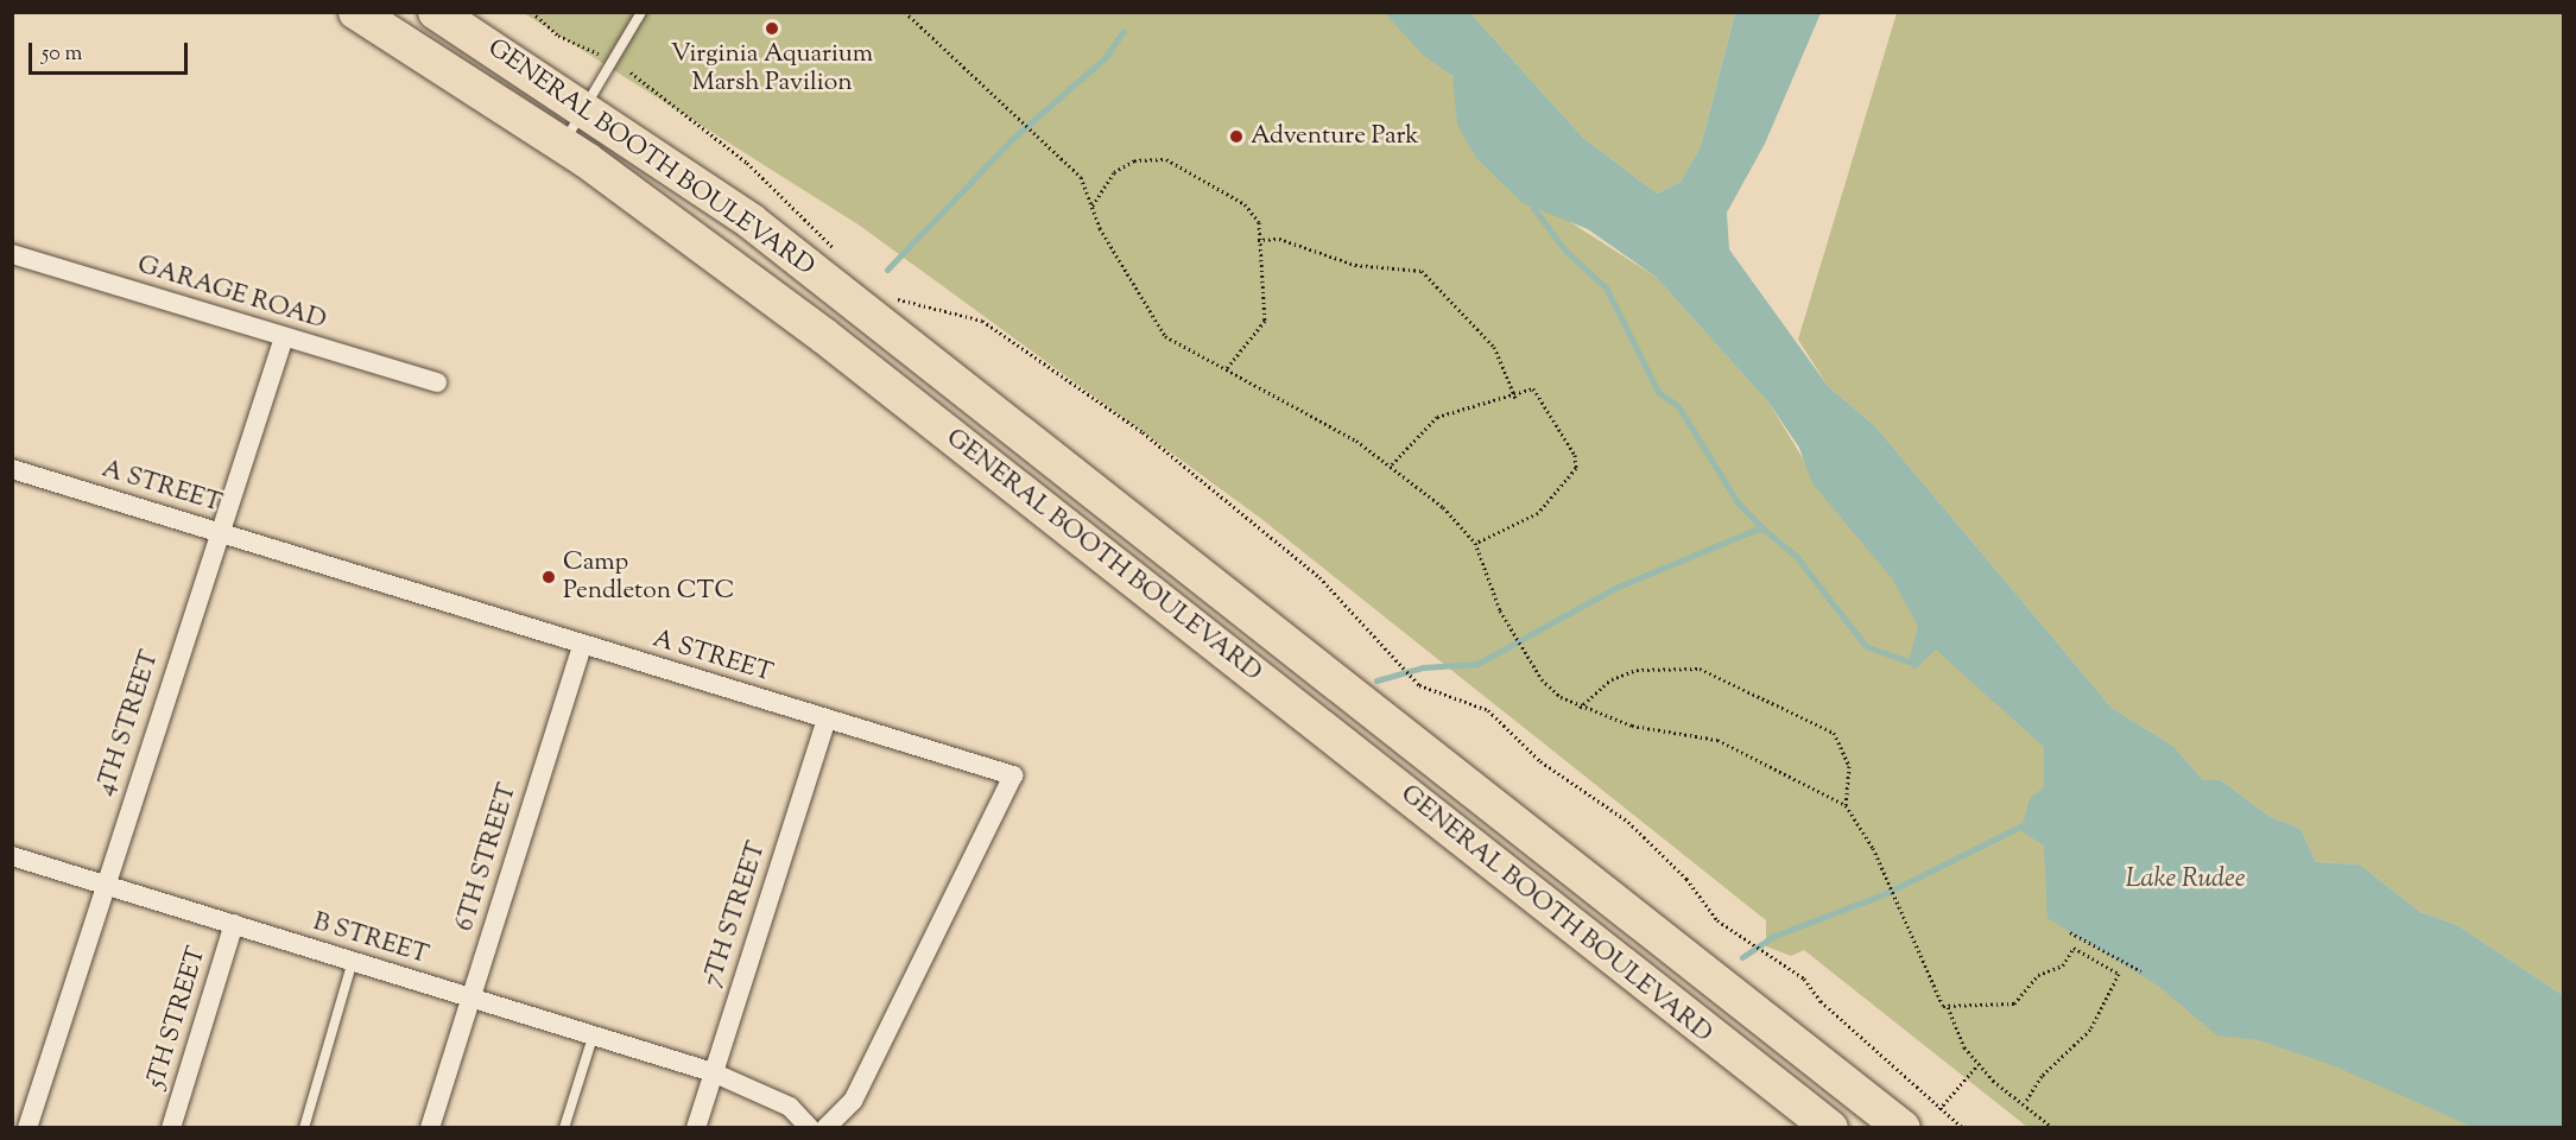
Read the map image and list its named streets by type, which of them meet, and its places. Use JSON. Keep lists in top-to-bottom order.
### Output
{
  "streets": {
    "highway": ["GENERAL BOOTH BOULEVARD"],
    "street": [
      "GARAGE ROAD",
      "A STREET",
      "4TH STREET",
      "6TH STREET",
      "7TH STREET",
      "B STREET",
      "5TH STREET"
    ]
  },
  "crossings": [
    ["GARAGE ROAD", "4TH STREET"],
    ["A STREET", "4TH STREET"],
    ["A STREET", "6TH STREET"],
    ["A STREET", "7TH STREET"],
    ["4TH STREET", "B STREET"],
    ["6TH STREET", "B STREET"],
    ["7TH STREET", "B STREET"],
    ["B STREET", "5TH STREET"]
  ],
  "water": ["Lake Rudee"],
  "places": ["Virginia Aquarium Marsh Pavilion", "Adventure Park", "Camp Pendleton CTC"],
  "scale_bar": "50 m"
}
